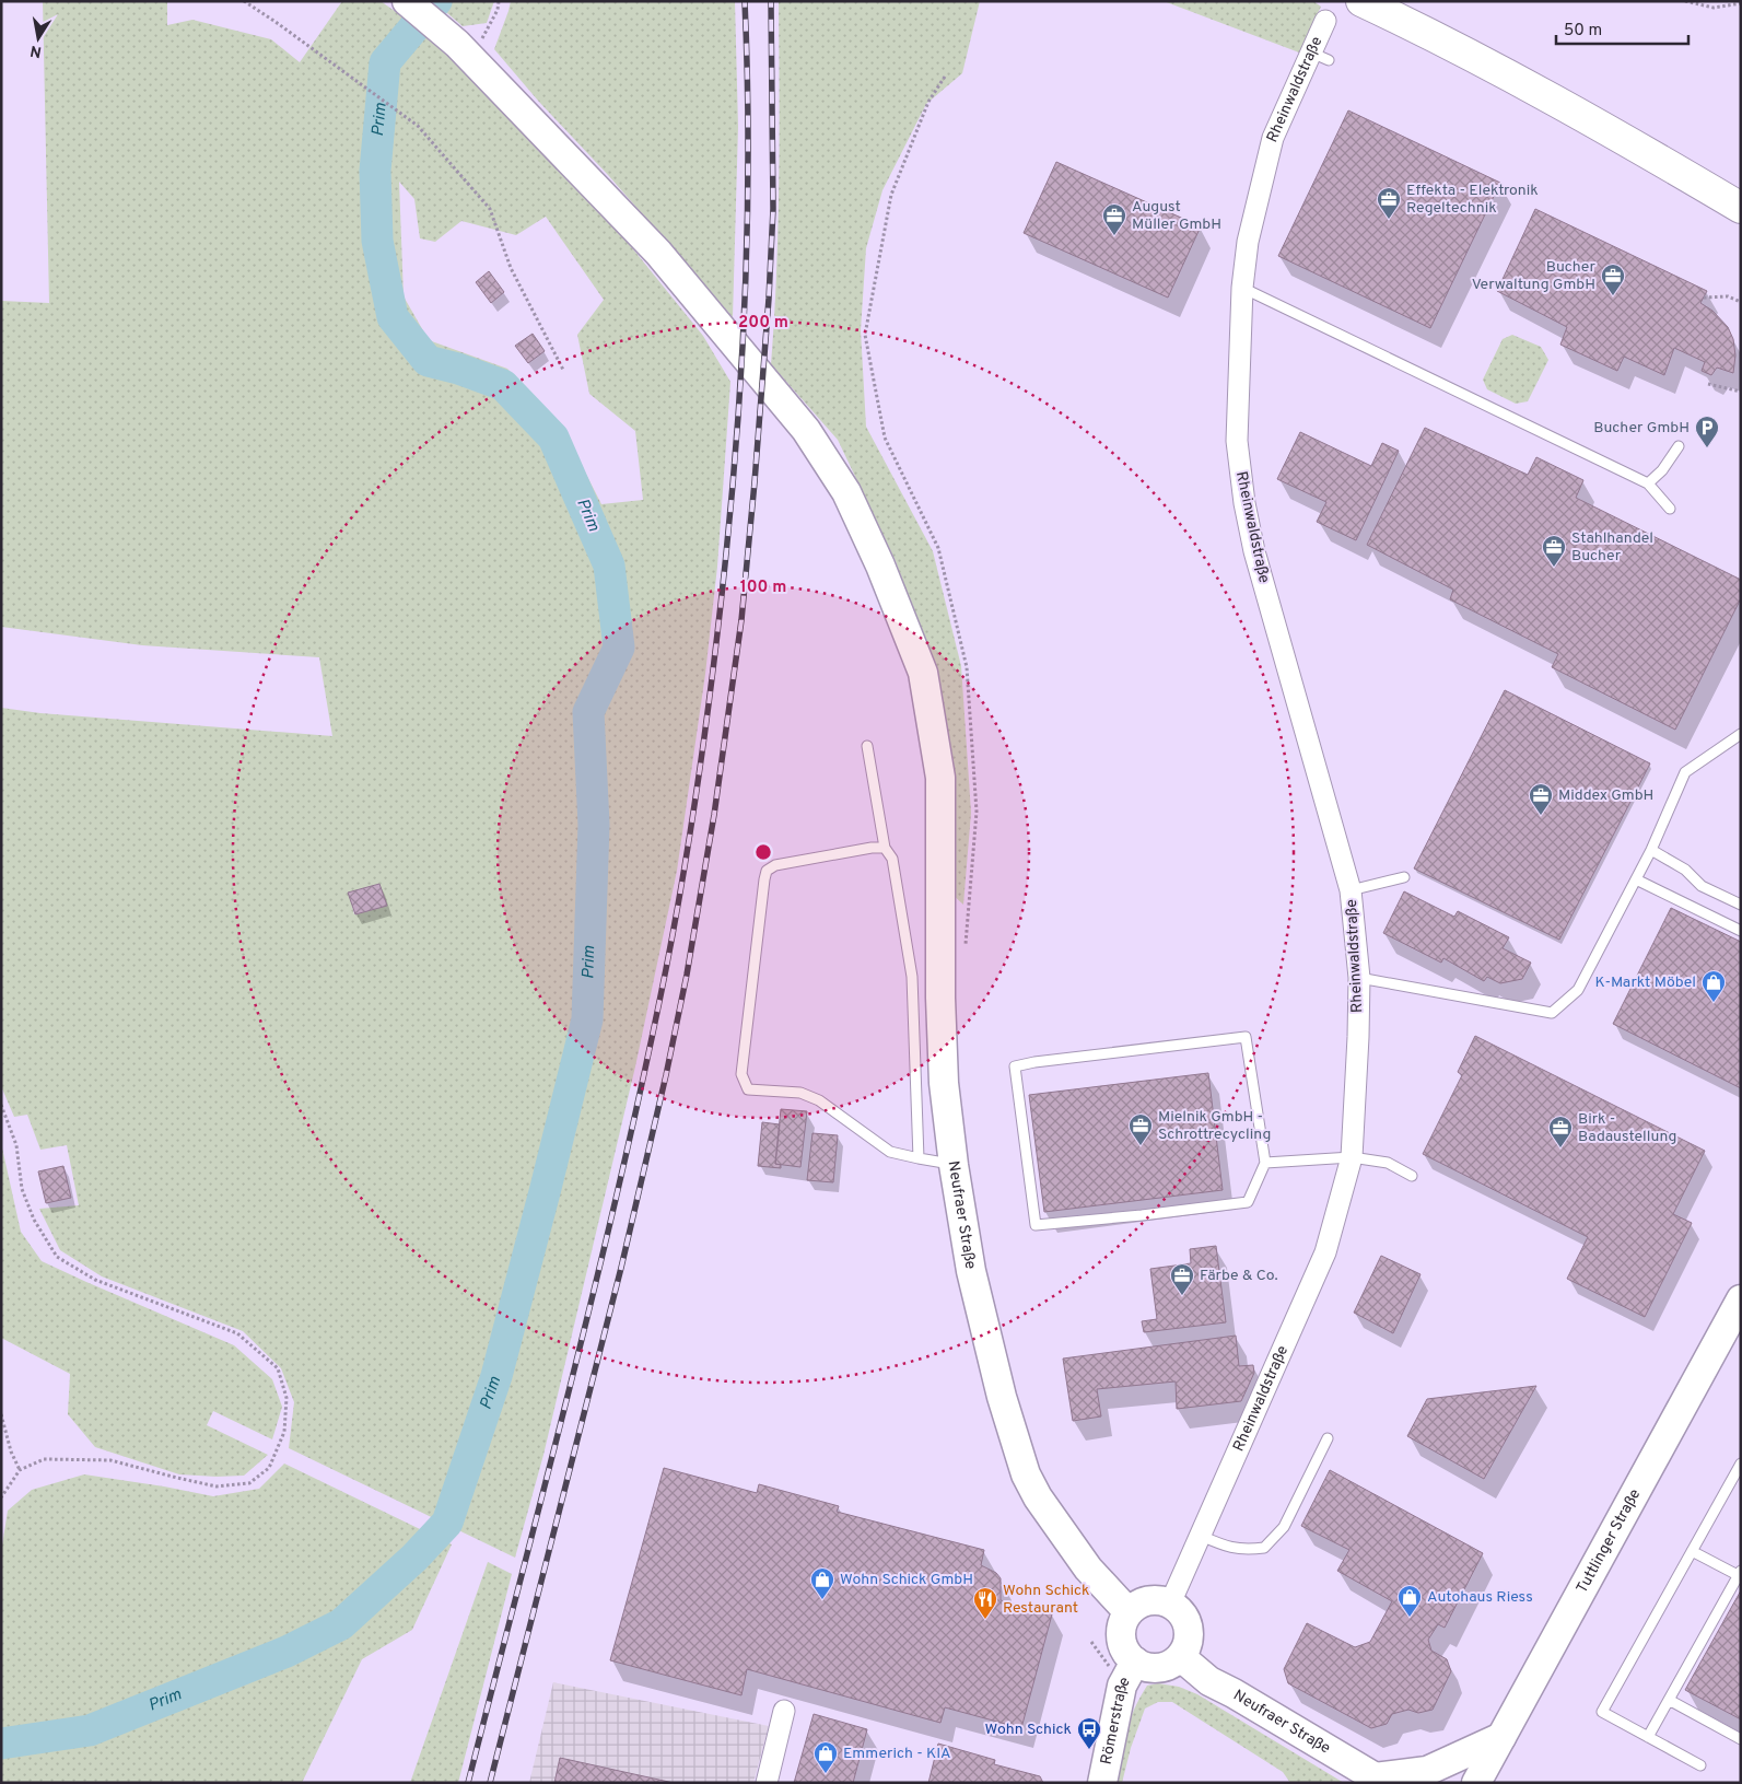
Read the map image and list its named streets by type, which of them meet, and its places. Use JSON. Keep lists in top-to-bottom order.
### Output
{
  "streets": {
    "street": [
      "Rheinwaldstraße",
      "Neufraer Straße",
      "Tuttlinger Straße",
      "Römerstraße"
    ]
  },
  "crossings": [
    ["Rheinwaldstraße", "Neufraer Straße"],
    ["Rheinwaldstraße", "Römerstraße"],
    ["Neufraer Straße", "Römerstraße"]
  ],
  "water": ["Prim"],
  "places": {
    "office": [
      "Effekta - Elektronik Regeltechnik",
      "August Müller GmbH",
      "Bucher Verwaltung GmbH",
      "Stahlhandel Bucher",
      "Middex GmbH",
      "Mielnik GmbH - Schrottrecycling",
      "Birk - Badaustellung",
      "Färbe & Co."
    ],
    "parking": ["Bucher GmbH"],
    "shop": [
      "K-Markt Möbel",
      "Wohn Schick GmbH",
      "Autohaus Riess",
      "Emmerich - KIA"
    ],
    "restaurant": ["Wohn Schick Restaurant"],
    "bus stop": ["Wohn Schick"]
  },
  "scale_bar": "50 m",
  "north": "bottom",
  "rings": ["200 m", "100 m"]
}
